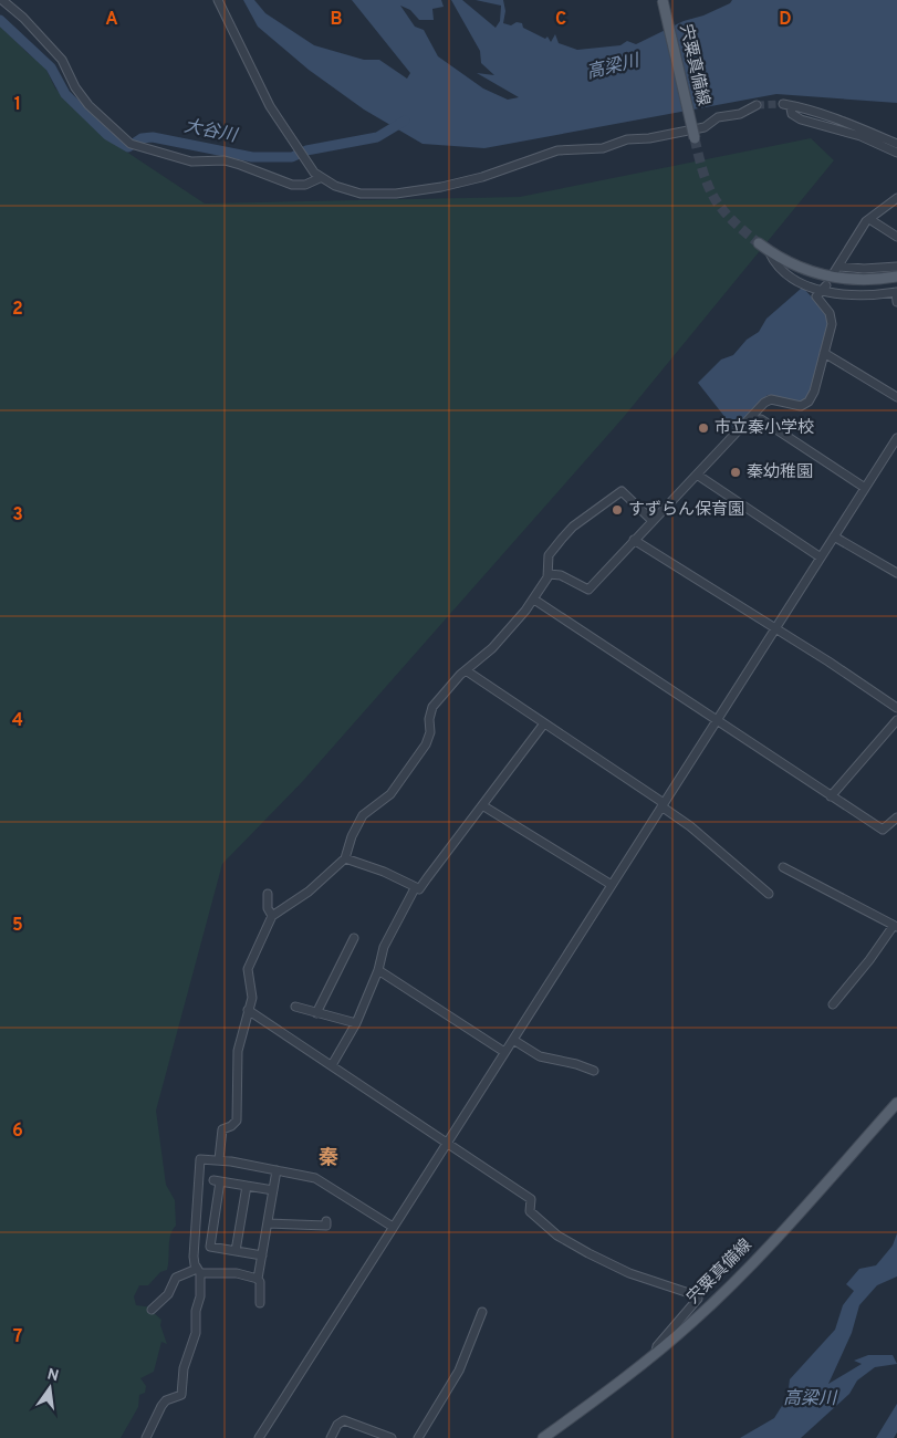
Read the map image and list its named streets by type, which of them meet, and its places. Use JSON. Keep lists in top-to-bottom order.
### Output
{
  "streets": {
    "main road": ["宍粟真備線"]
  },
  "districts": ["秦"],
  "water": ["高梁川", "大谷川"],
  "places": ["市立秦小学校", "秦幼稚園", "すずらん保育園"],
  "north": "top",
  "grid": {
    "columns": [
      "A",
      "B",
      "C",
      "D"
    ],
    "rows": [
      "1",
      "2",
      "3",
      "4",
      "5",
      "6",
      "7"
    ]
  }
}
